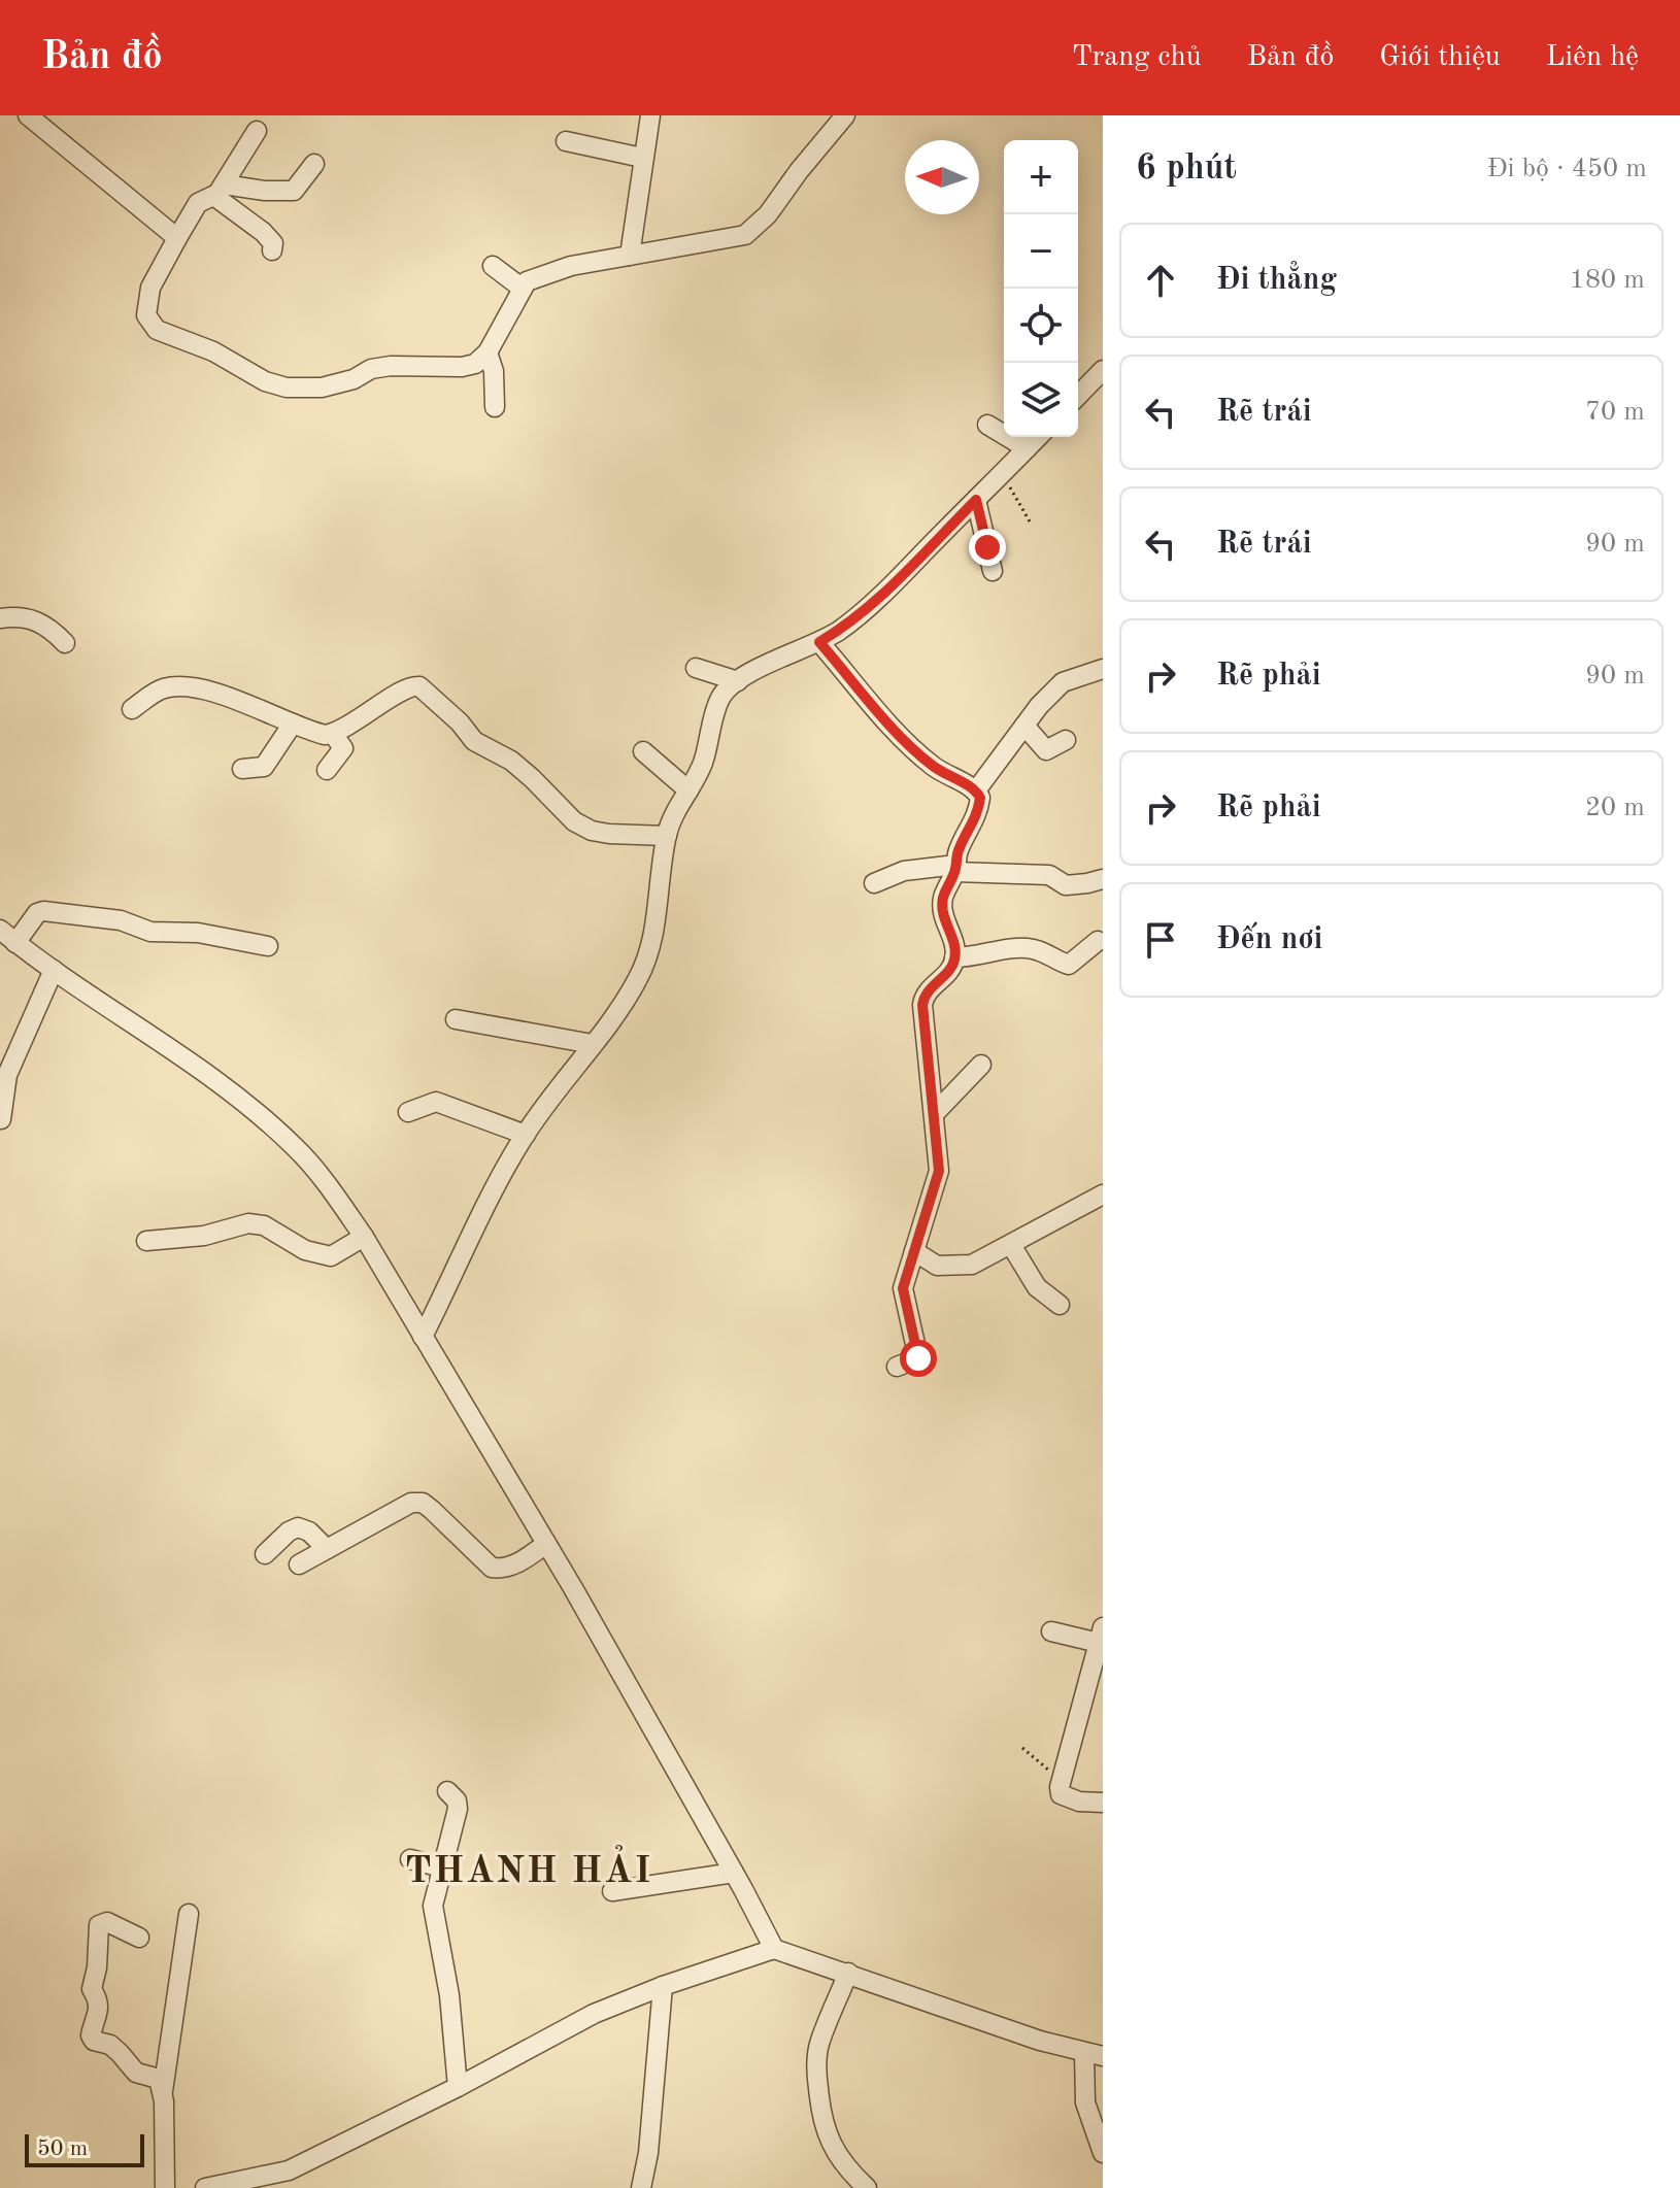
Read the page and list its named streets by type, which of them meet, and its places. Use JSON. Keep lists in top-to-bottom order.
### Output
{
  "districts": ["THANH HẢI"],
  "scale_bar": "50 m",
  "north": "left",
  "page": {
    "header": "Bản đồ",
    "nav": [
      "Trang chủ",
      "Bản đồ",
      "Giới thiệu",
      "Liên hệ"
    ],
    "heading": ["6 phút", "Đi bộ · 450 m"],
    "map_buttons": ["+", "−"],
    "list": [
      ["Đi thẳng", "180 m"],
      ["Rẽ trái", "70 m"],
      ["Rẽ trái", "90 m"],
      ["Rẽ phải", "90 m"],
      ["Rẽ phải", "20 m"],
      "Đến nơi"
    ],
    "scale": "50 m"
  }
}
